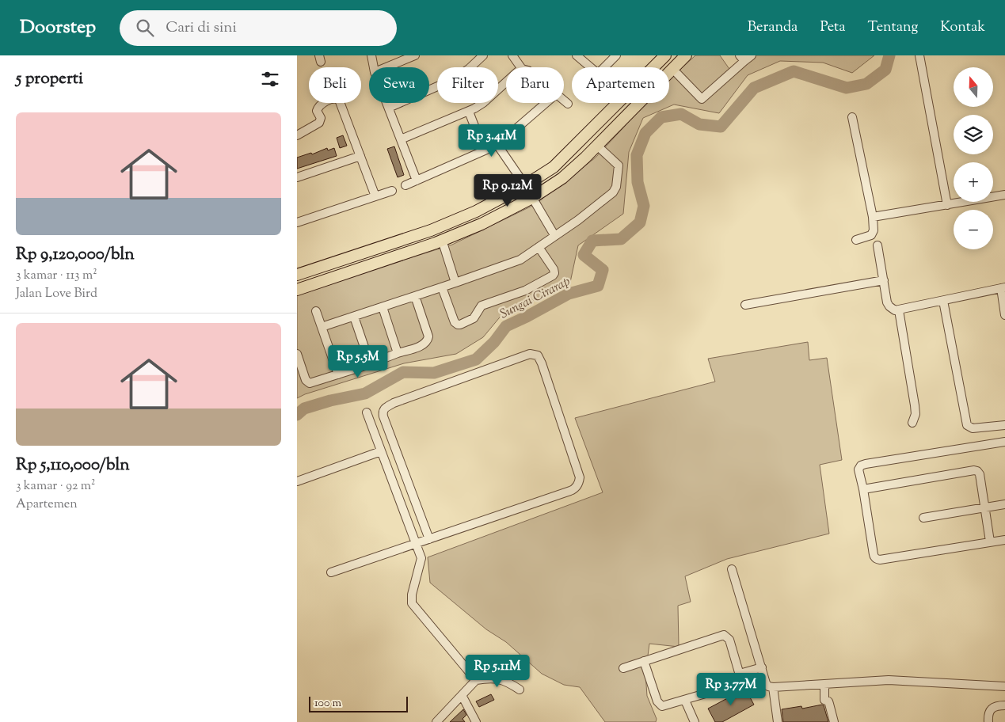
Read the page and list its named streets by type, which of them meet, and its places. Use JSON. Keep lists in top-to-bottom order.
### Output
{
  "water": ["Sungai Cirarap"],
  "scale_bar": "100 m",
  "north": "top",
  "page": {
    "header": "Doorstep",
    "search": "Cari di sini",
    "nav": [
      "Beranda",
      "Peta",
      "Tentang",
      "Kontak"
    ],
    "heading": "5 properti",
    "map_buttons": ["+", "−"],
    "chip": [
      "Beli",
      "Sewa",
      "Filter",
      "Baru",
      "Apartemen"
    ],
    "list": [
      {
        "name": "Rp 9,120,000/bln",
        "note": "3 kamar · 113 m² · Jalan Love Bird"
      },
      {
        "name": "Rp 5,110,000/bln",
        "note": "3 kamar · 92 m² · Apartemen"
      }
    ],
    "price": [
      "Rp 3.41M",
      "Rp 9.12M",
      "Rp 5.5M",
      "Rp 5.11M",
      "Rp 3.77M"
    ],
    "scale": "100 m"
  }
}
